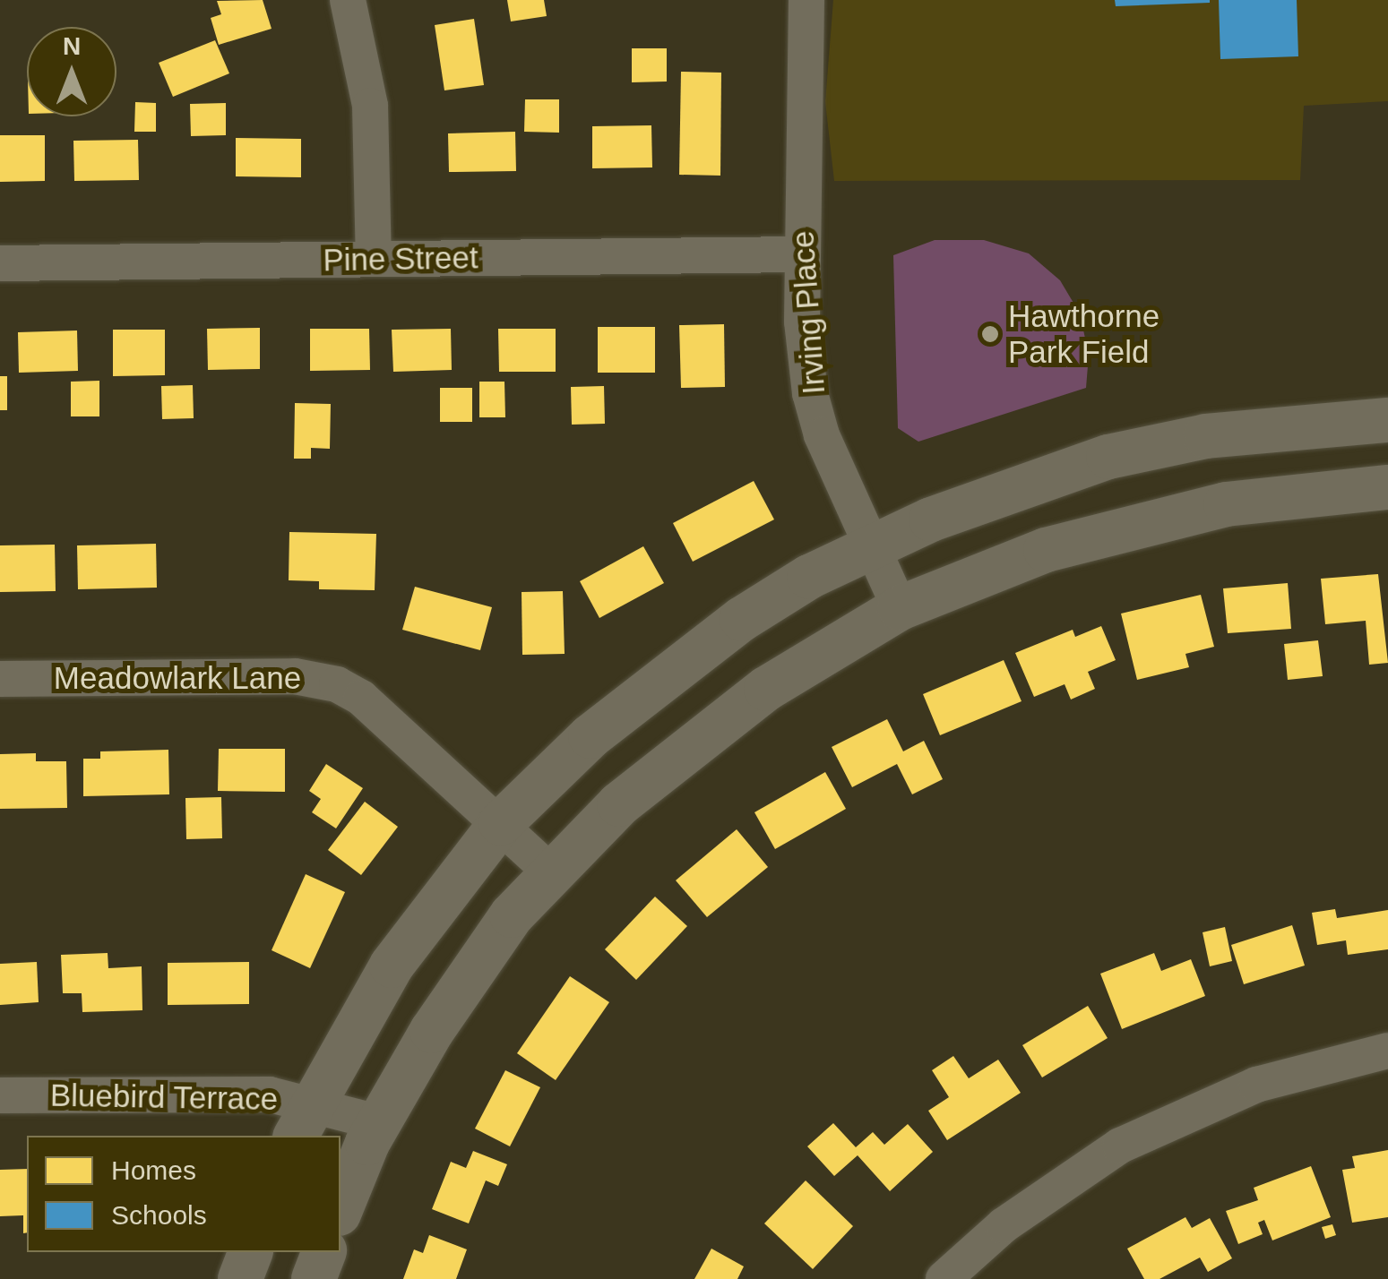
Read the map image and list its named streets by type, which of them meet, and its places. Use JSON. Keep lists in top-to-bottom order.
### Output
{
  "streets": {
    "street": [
      "Pine Street",
      "Irving Place",
      "Meadowlark Lane",
      "Bluebird Terrace"
    ]
  },
  "crossings": [
    ["Pine Street", "Irving Place"]
  ],
  "places": ["Hawthorne Park Field"],
  "legend": ["Homes", "Schools"],
  "north": "top"
}
